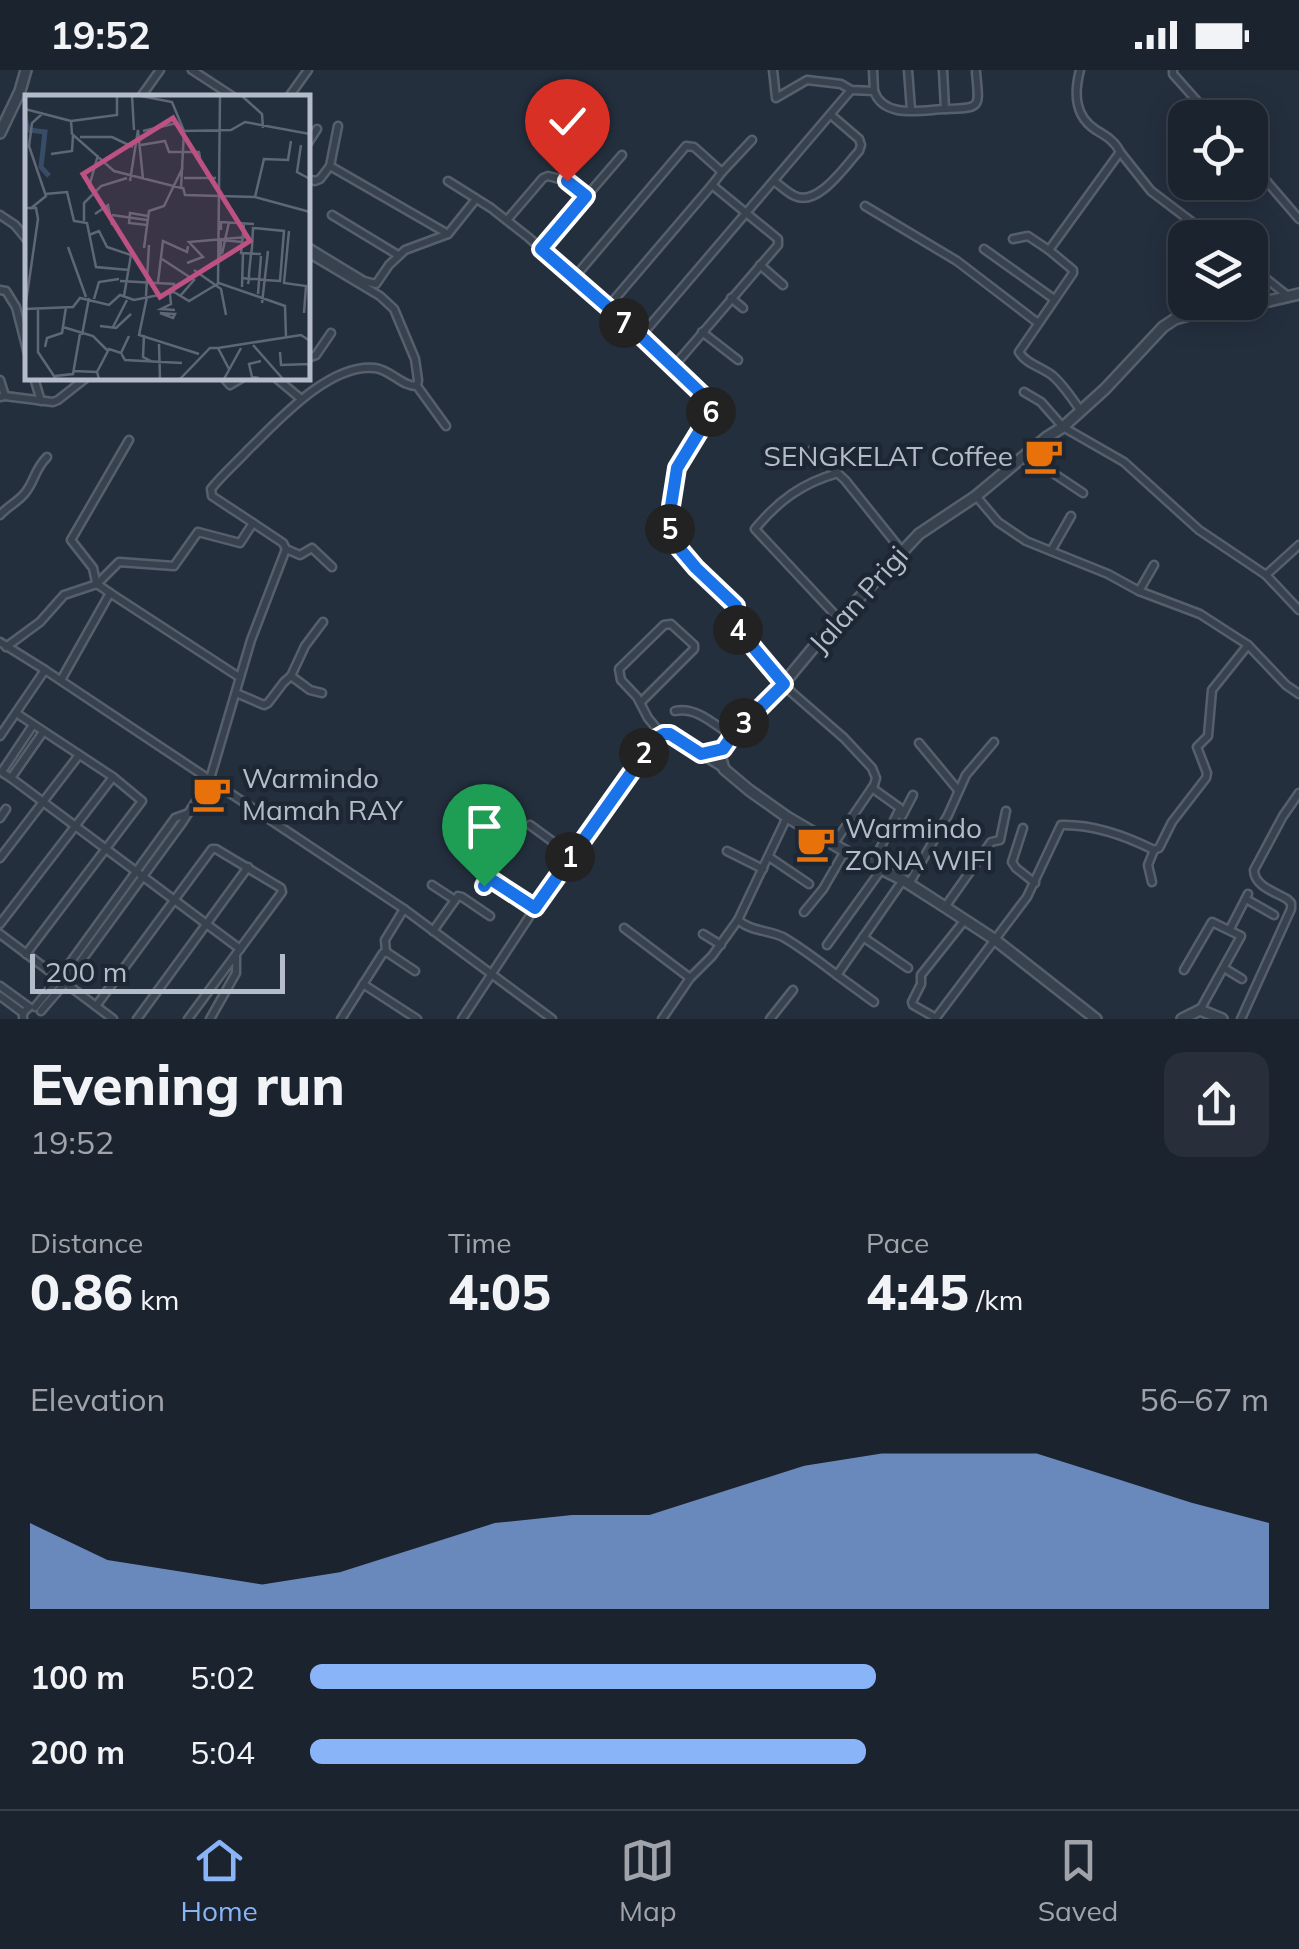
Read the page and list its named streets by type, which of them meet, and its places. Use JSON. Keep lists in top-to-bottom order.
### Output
{
  "streets": {
    "street": ["Jalan Prigi"]
  },
  "places": {
    "cafe": ["SENGKELAT Coffee", "Warmindo Mamah RAY", "Warmindo ZONA WIFI"]
  },
  "scale_bar": "200 m",
  "page": {
    "status": "19:52",
    "pins": [
      "7",
      "6",
      "5",
      "4",
      "3",
      "2",
      "1"
    ],
    "scale": "200 m",
    "heading": ["Evening run", "19:52"],
    "stats": [
      ["Distance", "0.86 km"],
      ["Time", "4:05"],
      ["Pace", "4:45 /km"]
    ],
    "chart": ["Elevation", "56–67 m"],
    "list": [
      {
        "name": "100 m",
        "note": "5:02"
      },
      {
        "name": "200 m",
        "note": "5:04"
      }
    ],
    "tabs": ["Home", "Map", "Saved"]
  }
}
